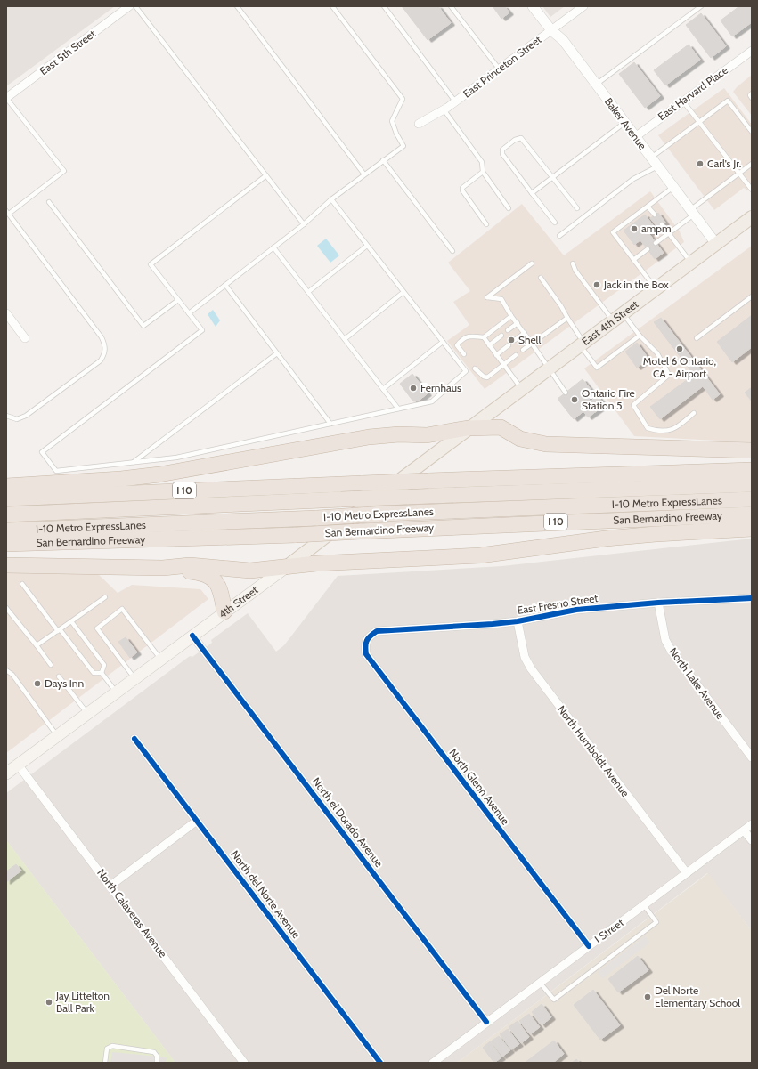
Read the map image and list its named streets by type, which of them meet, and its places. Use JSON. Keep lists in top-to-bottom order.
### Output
{
  "streets": {
    "highway": ["I 10", "I-10 Metro ExpressLanes", "San Bernardino Freeway"],
    "main road": ["East 4th Street", "4th Street"],
    "street": [
      "East 5th Street",
      "East Princeton Street",
      "East Harvard Place",
      "Baker Avenue",
      "East Fresno Street",
      "North Lake Avenue",
      "North Humboldt Avenue",
      "North Glenn Avenue",
      "North el Dorado Avenue",
      "North del Norte Avenue",
      "North Calaveras Avenue",
      "I Street"
    ]
  },
  "crossings": [
    ["East Princeton Street", "Baker Avenue"],
    ["East Harvard Place", "Baker Avenue"],
    ["Baker Avenue", "East 4th Street"],
    ["East 4th Street", "4th Street"],
    ["4th Street", "North el Dorado Avenue"],
    ["4th Street", "North Calaveras Avenue"],
    ["East Fresno Street", "North Lake Avenue"],
    ["East Fresno Street", "North Humboldt Avenue"],
    ["East Fresno Street", "North Glenn Avenue"],
    ["North Humboldt Avenue", "I Street"],
    ["North Glenn Avenue", "I Street"],
    ["North el Dorado Avenue", "I Street"]
  ],
  "places": [
    "Carl's Jr.",
    "ampm",
    "Jack in the Box",
    "Shell",
    "Motel 6 Ontario, CA - Airport",
    "Fernhaus",
    "Ontario Fire Station 5",
    "Days Inn",
    "Del Norte Elementary School",
    "Jay Littelton Ball Park"
  ]
}
